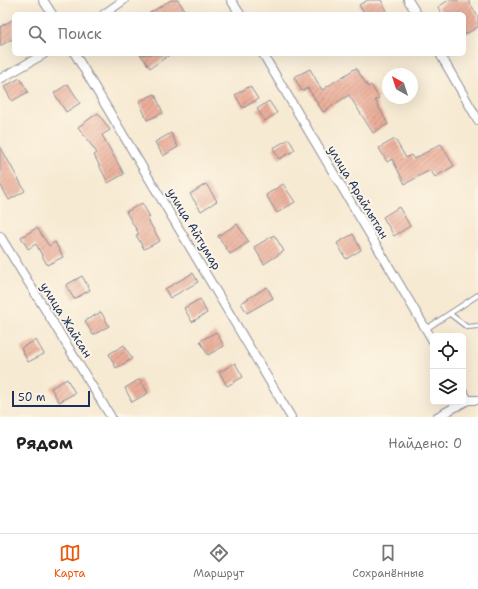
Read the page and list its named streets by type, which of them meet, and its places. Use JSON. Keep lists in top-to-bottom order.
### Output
{
  "streets": {
    "street": ["улица Арайлытан", "улица Айтумар", "улица Жайсан"]
  },
  "scale_bar": "50 m",
  "north": "top left",
  "page": {
    "search": "Поиск",
    "scale": "50 m",
    "heading": ["Рядом", "Найдено: 0"],
    "nav": ["Карта", "Маршрут", "Сохранённые"]
  }
}
